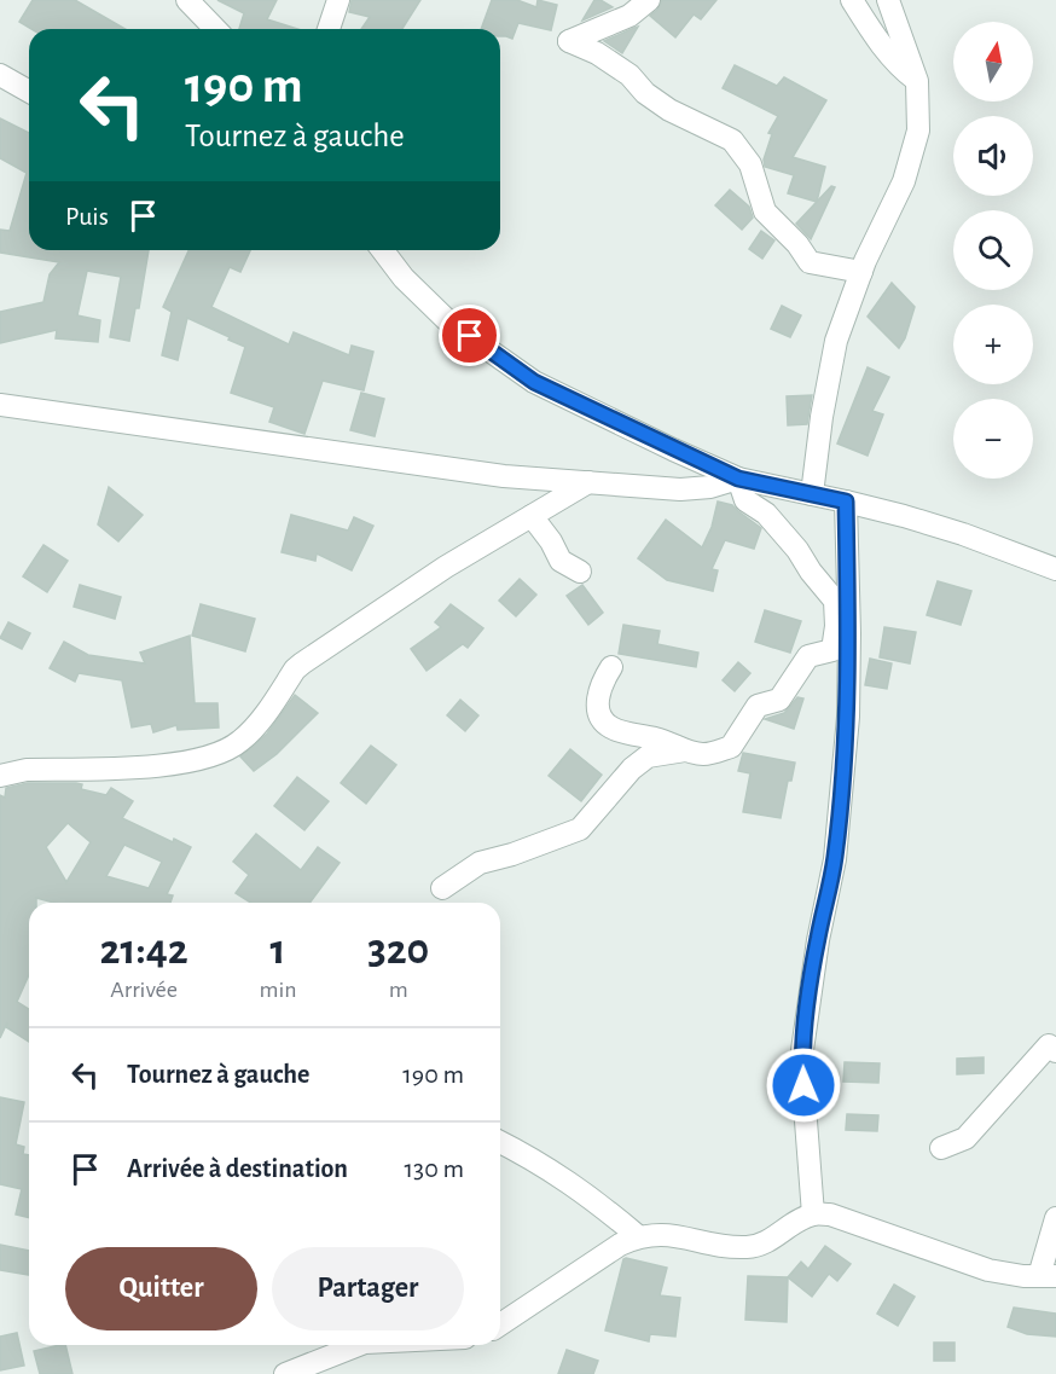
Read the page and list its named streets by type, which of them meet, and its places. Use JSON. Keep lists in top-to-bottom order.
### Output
{
  "north": "top",
  "page": {
    "map_buttons": ["+", "−"],
    "turn": ["190 m", "Tournez à gauche"],
    "then": "Puis",
    "eta": [
      "21:42",
      "Arrivée",
      "1",
      "min",
      "320",
      "m"
    ],
    "list": [
      {
        "name": "Tournez à gauche",
        "value": "190 m"
      },
      {
        "name": "Arrivée à destination",
        "value": "130 m"
      }
    ],
    "buttons": ["Quitter", "Partager"]
  }
}
